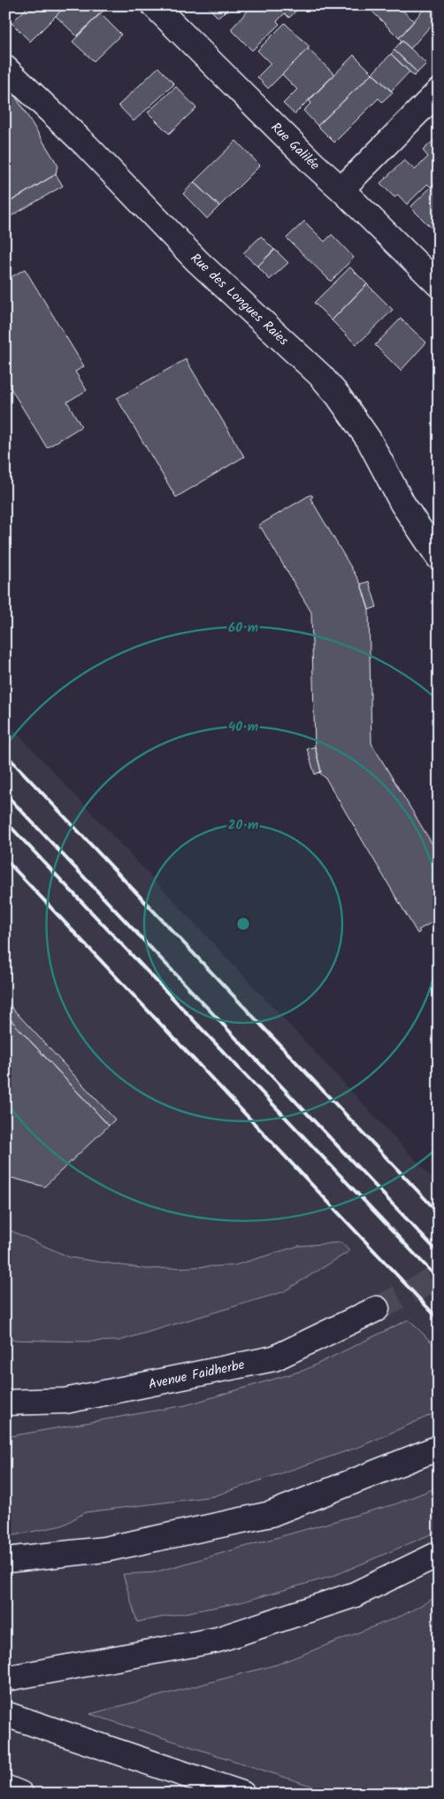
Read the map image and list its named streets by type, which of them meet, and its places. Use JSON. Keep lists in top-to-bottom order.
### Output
{
  "streets": {
    "main road": ["Rue Galilée", "Rue des Longues Raies", "Avenue Faidherbe"]
  },
  "rings": ["60 m", "40 m", "20 m"]
}
